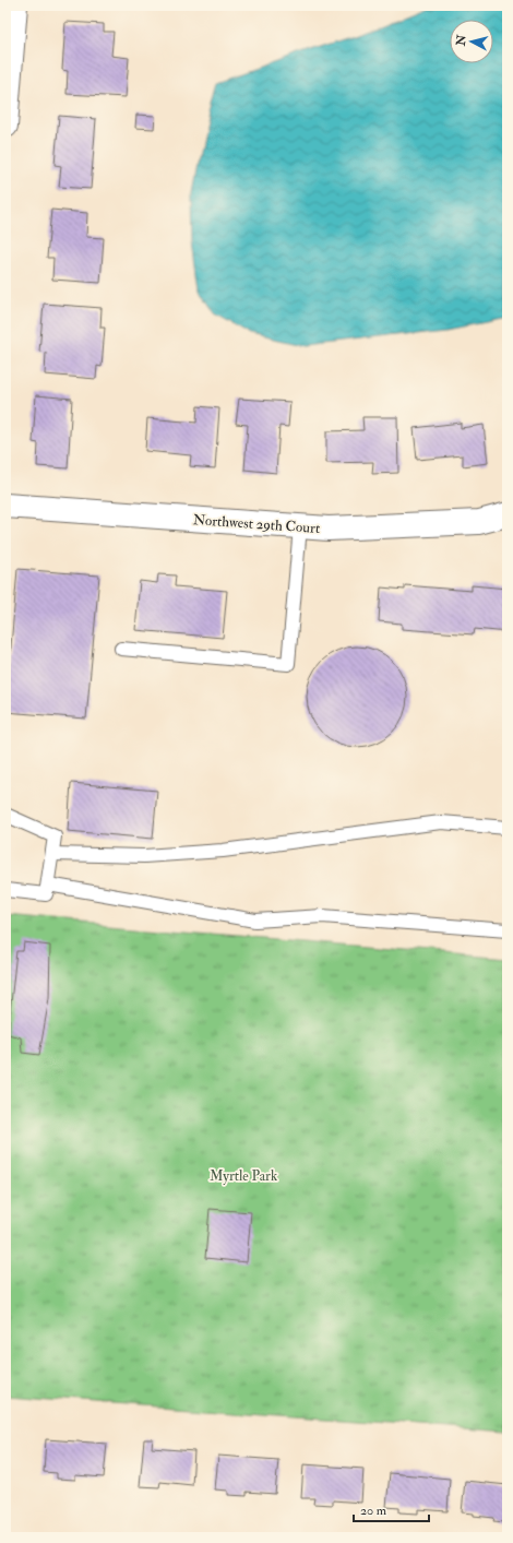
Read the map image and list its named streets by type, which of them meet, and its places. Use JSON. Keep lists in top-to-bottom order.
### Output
{
  "streets": {
    "street": ["Northwest 29th Court"]
  },
  "parks": ["Myrtle Park"],
  "scale_bar": "20 m",
  "north": "left"
}
